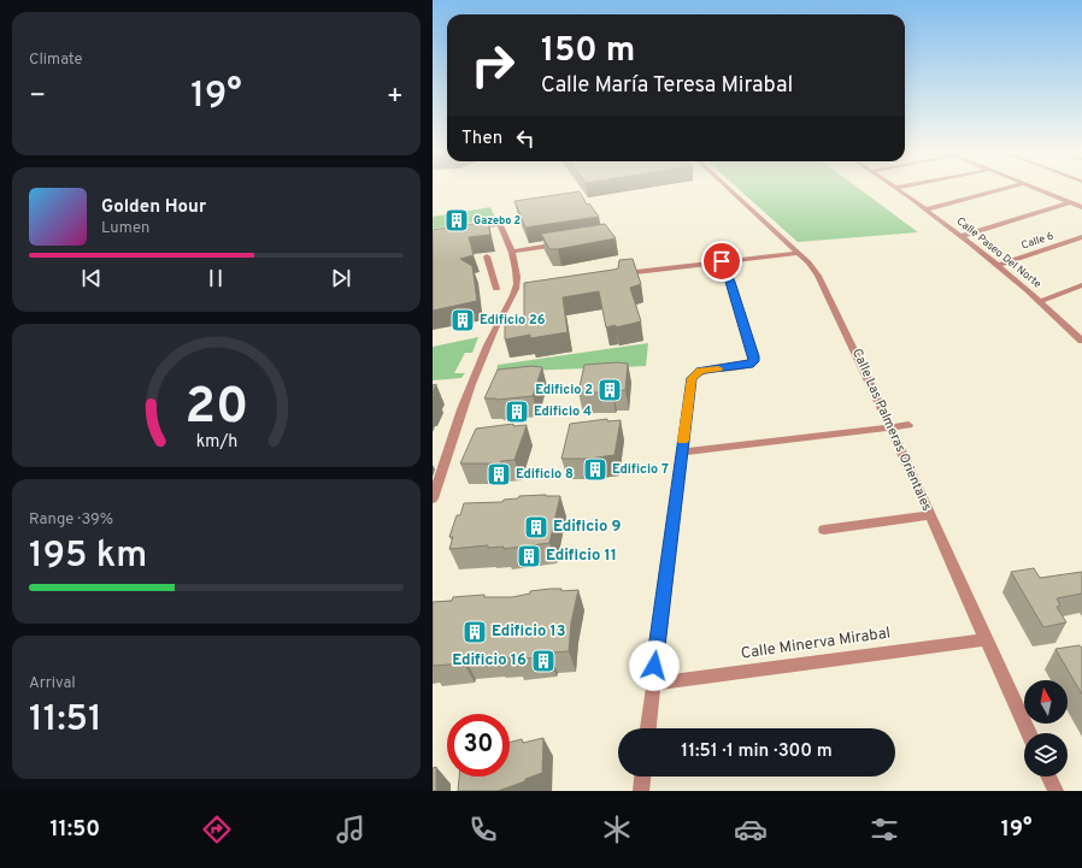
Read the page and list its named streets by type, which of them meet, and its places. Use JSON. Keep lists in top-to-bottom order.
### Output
{
  "streets": {
    "street": [
      "Calle 6",
      "Calle Paseo Del Norte",
      "Calle Las Palmeras Orientales",
      "Calle Minerva Mirabal"
    ]
  },
  "crossings": [
    ["Calle 6", "Calle Paseo Del Norte"],
    ["Calle Las Palmeras Orientales", "Calle Minerva Mirabal"]
  ],
  "places": {
    "building": [
      "Gazebo 2",
      "Edificio 26",
      "Edificio 2",
      "Edificio 4",
      "Edificio 7",
      "Edificio 8",
      "Edificio 9",
      "Edificio 11",
      "Edificio 13",
      "Edificio 16"
    ]
  },
  "north": "top",
  "page": {
    "tile": [
      "Climate",
      ["Range · 39%", "195 km"],
      ["Arrival", "11:51"]
    ],
    "turn": ["150 m", "Calle María Teresa Mirabal"],
    "heat": ["−", "19°", "+"],
    "then": "Then",
    "song": ["Golden Hour", "Lumen"],
    "limit": "30",
    "trip": "11:51 · 1 min · 300 m",
    "tabs": ["11:50", "19°"],
    "gauge": ["20", "km/h"]
  }
}
